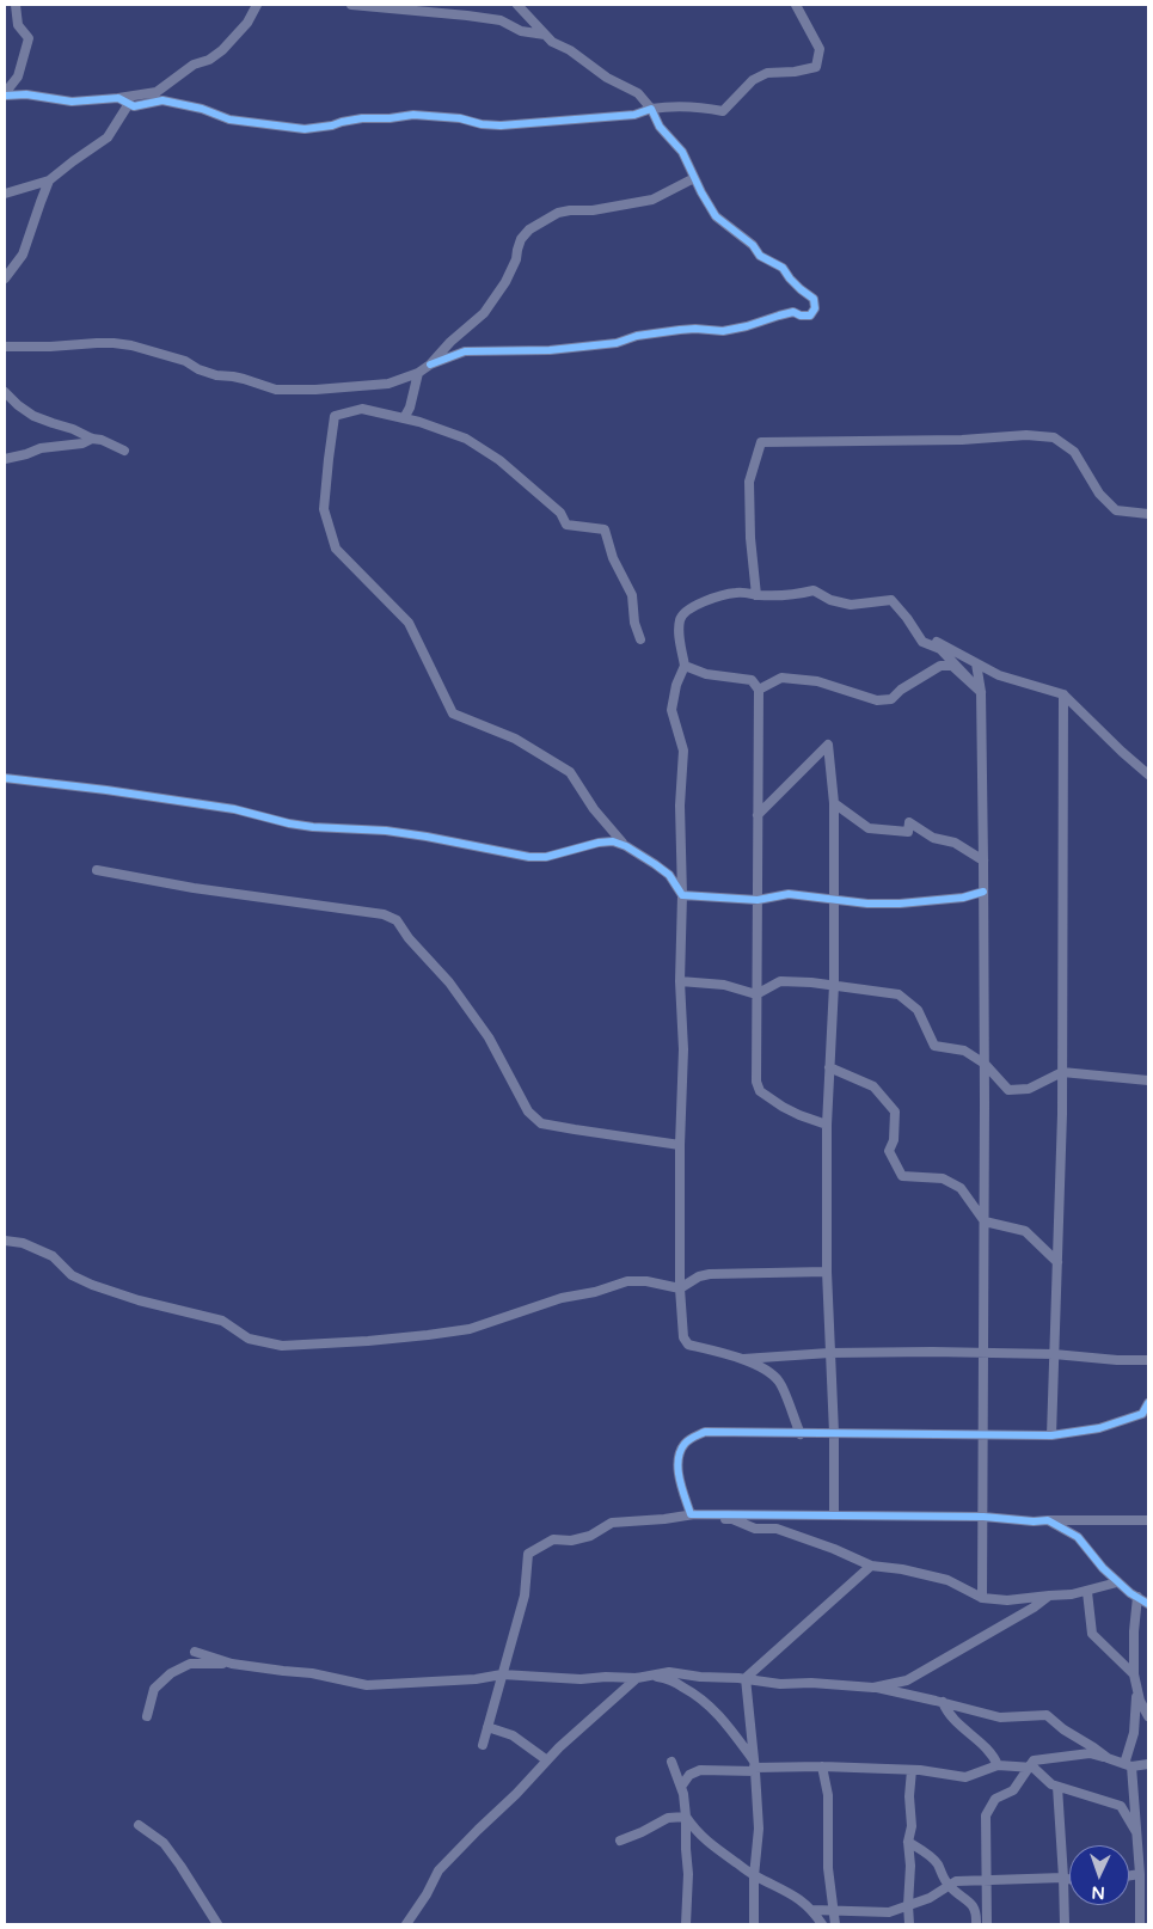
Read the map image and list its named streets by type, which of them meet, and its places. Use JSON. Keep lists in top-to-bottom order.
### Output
{
  "north": "bottom"
}
